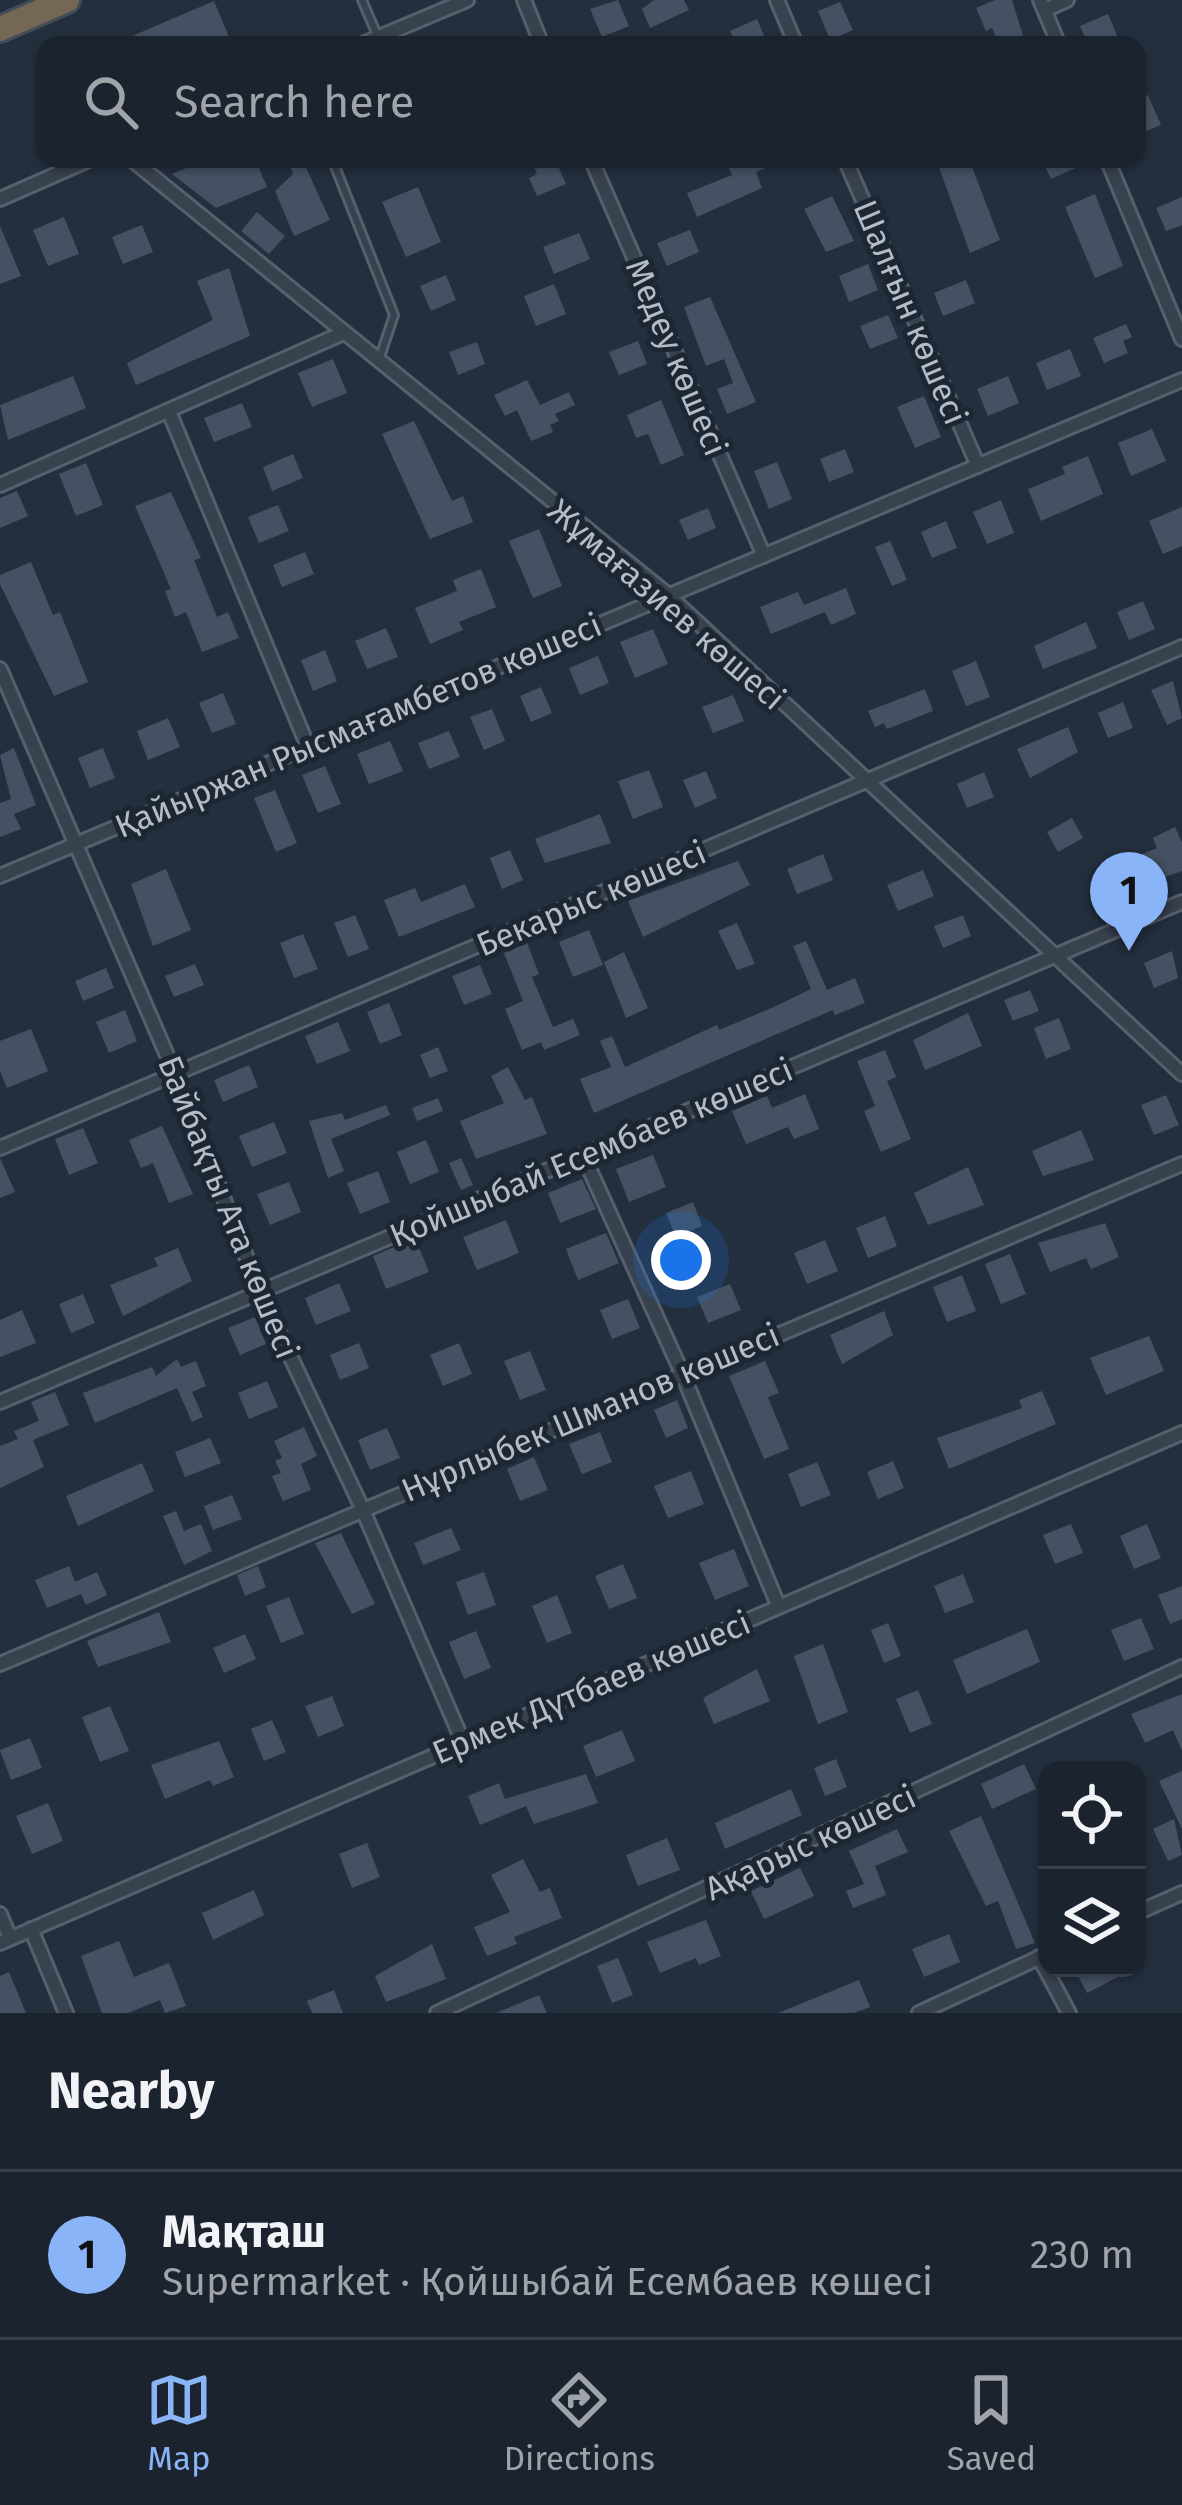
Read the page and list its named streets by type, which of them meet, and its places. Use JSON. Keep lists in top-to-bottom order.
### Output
{
  "streets": {
    "street": [
      "Шалғын көшесі",
      "Медеу көшесі",
      "Жұмағазиев көшесі",
      "Қайыржан Рысмағамбетов көшесі",
      "Бекарыс көшесі",
      "Қойшыбай Есембаев көшесі",
      "Байбақты Ата көшесі",
      "Нұрлыбек Шманов көшесі",
      "Ермек Дүтбаев көшесi",
      "Ақарыс көшесi"
    ]
  },
  "crossings": [
    ["Шалғын көшесі", "Қайыржан Рысмағамбетов көшесі"],
    ["Медеу көшесі", "Қайыржан Рысмағамбетов көшесі"],
    ["Жұмағазиев көшесі", "Қайыржан Рысмағамбетов көшесі"],
    ["Жұмағазиев көшесі", "Бекарыс көшесі"],
    ["Жұмағазиев көшесі", "Қойшыбай Есембаев көшесі"],
    ["Қайыржан Рысмағамбетов көшесі", "Байбақты Ата көшесі"],
    ["Бекарыс көшесі", "Байбақты Ата көшесі"],
    ["Қойшыбай Есембаев көшесі", "Байбақты Ата көшесі"],
    ["Байбақты Ата көшесі", "Нұрлыбек Шманов көшесі"],
    ["Байбақты Ата көшесі", "Ермек Дүтбаев көшесi"]
  ],
  "page": {
    "search": "Search here",
    "pins": "1",
    "heading": "Nearby",
    "list": [
      {
        "mark": "1",
        "name": "Мақташ",
        "note": "Supermarket · Қойшыбай Есембаев көшесі",
        "value": "230 m"
      }
    ],
    "nav": ["Map", "Directions", "Saved"]
  }
}
